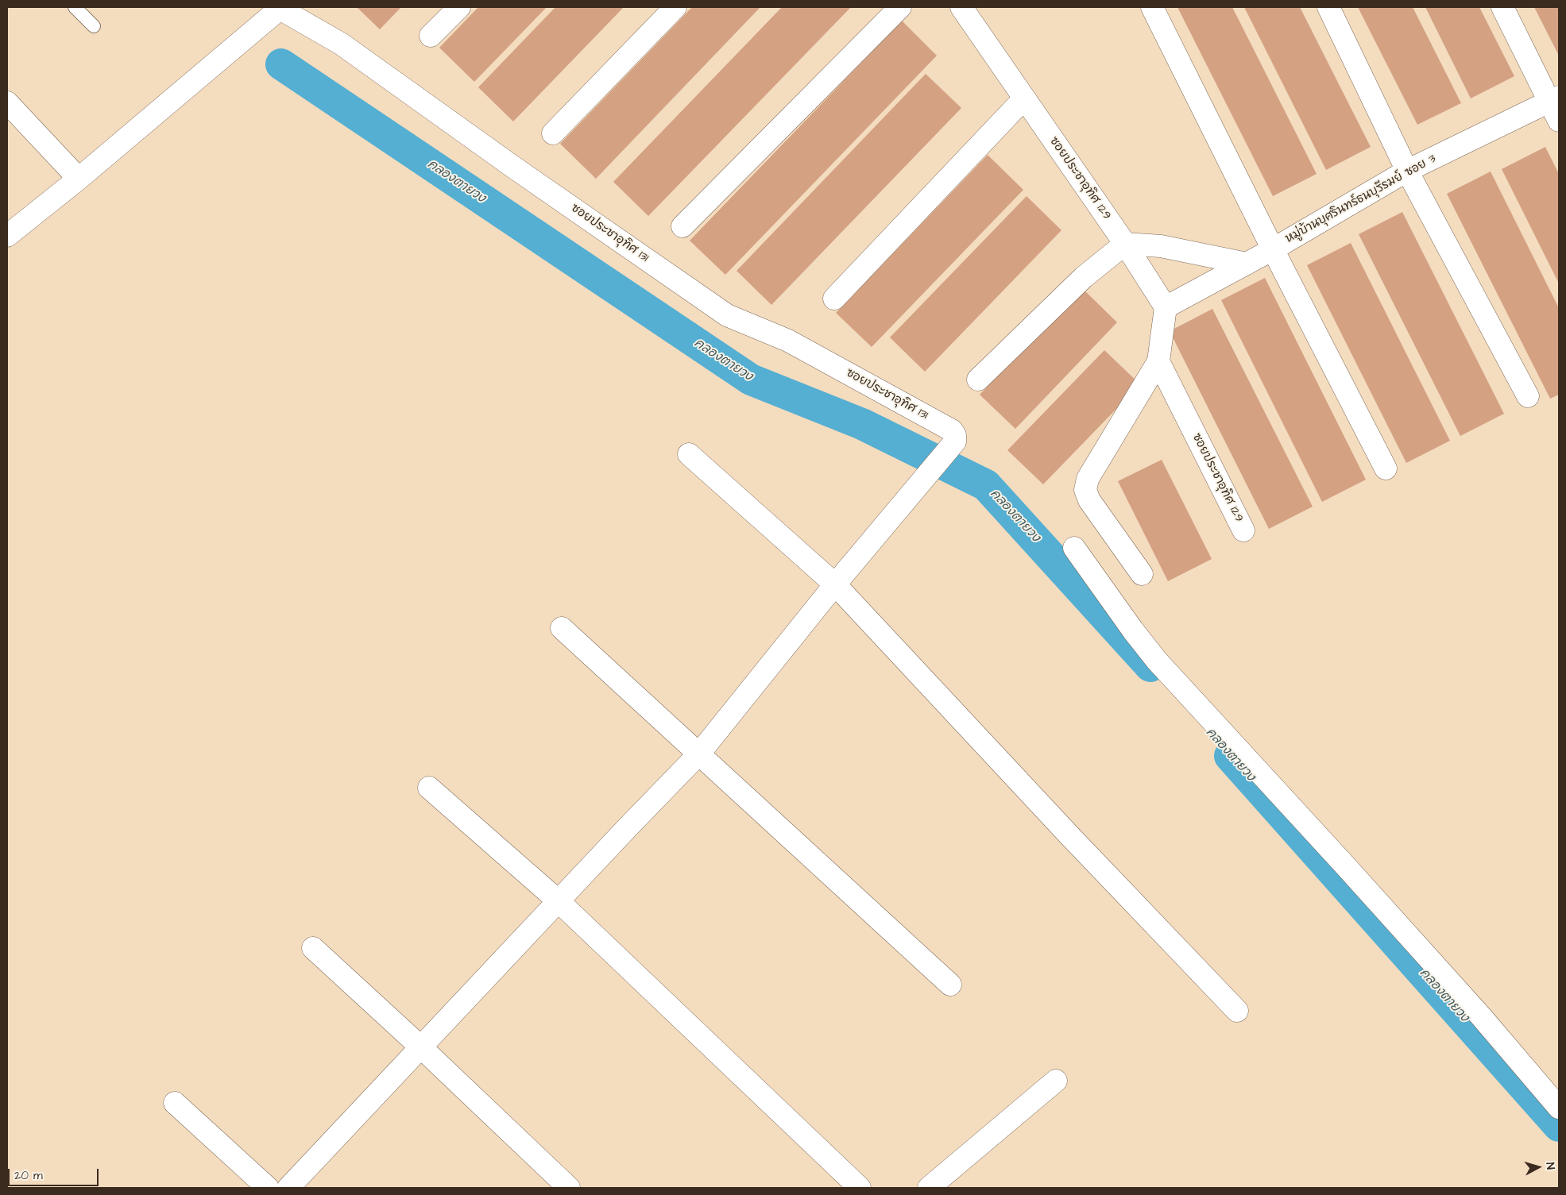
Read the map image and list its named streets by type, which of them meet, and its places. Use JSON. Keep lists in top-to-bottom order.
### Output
{
  "streets": {
    "street": ["ซอยประชาอุทิศ 129", "หมู่บ้านบุศรินทร์ธนบุรีรมย์ ซอย 3", "ซอยประชาอุทิศ 131"]
  },
  "crossings": [
    ["ซอยประชาอุทิศ 129", "หมู่บ้านบุศรินทร์ธนบุรีรมย์ ซอย 3"]
  ],
  "water": ["คลองตายวง"],
  "scale_bar": "20 m",
  "north": "right"
}
